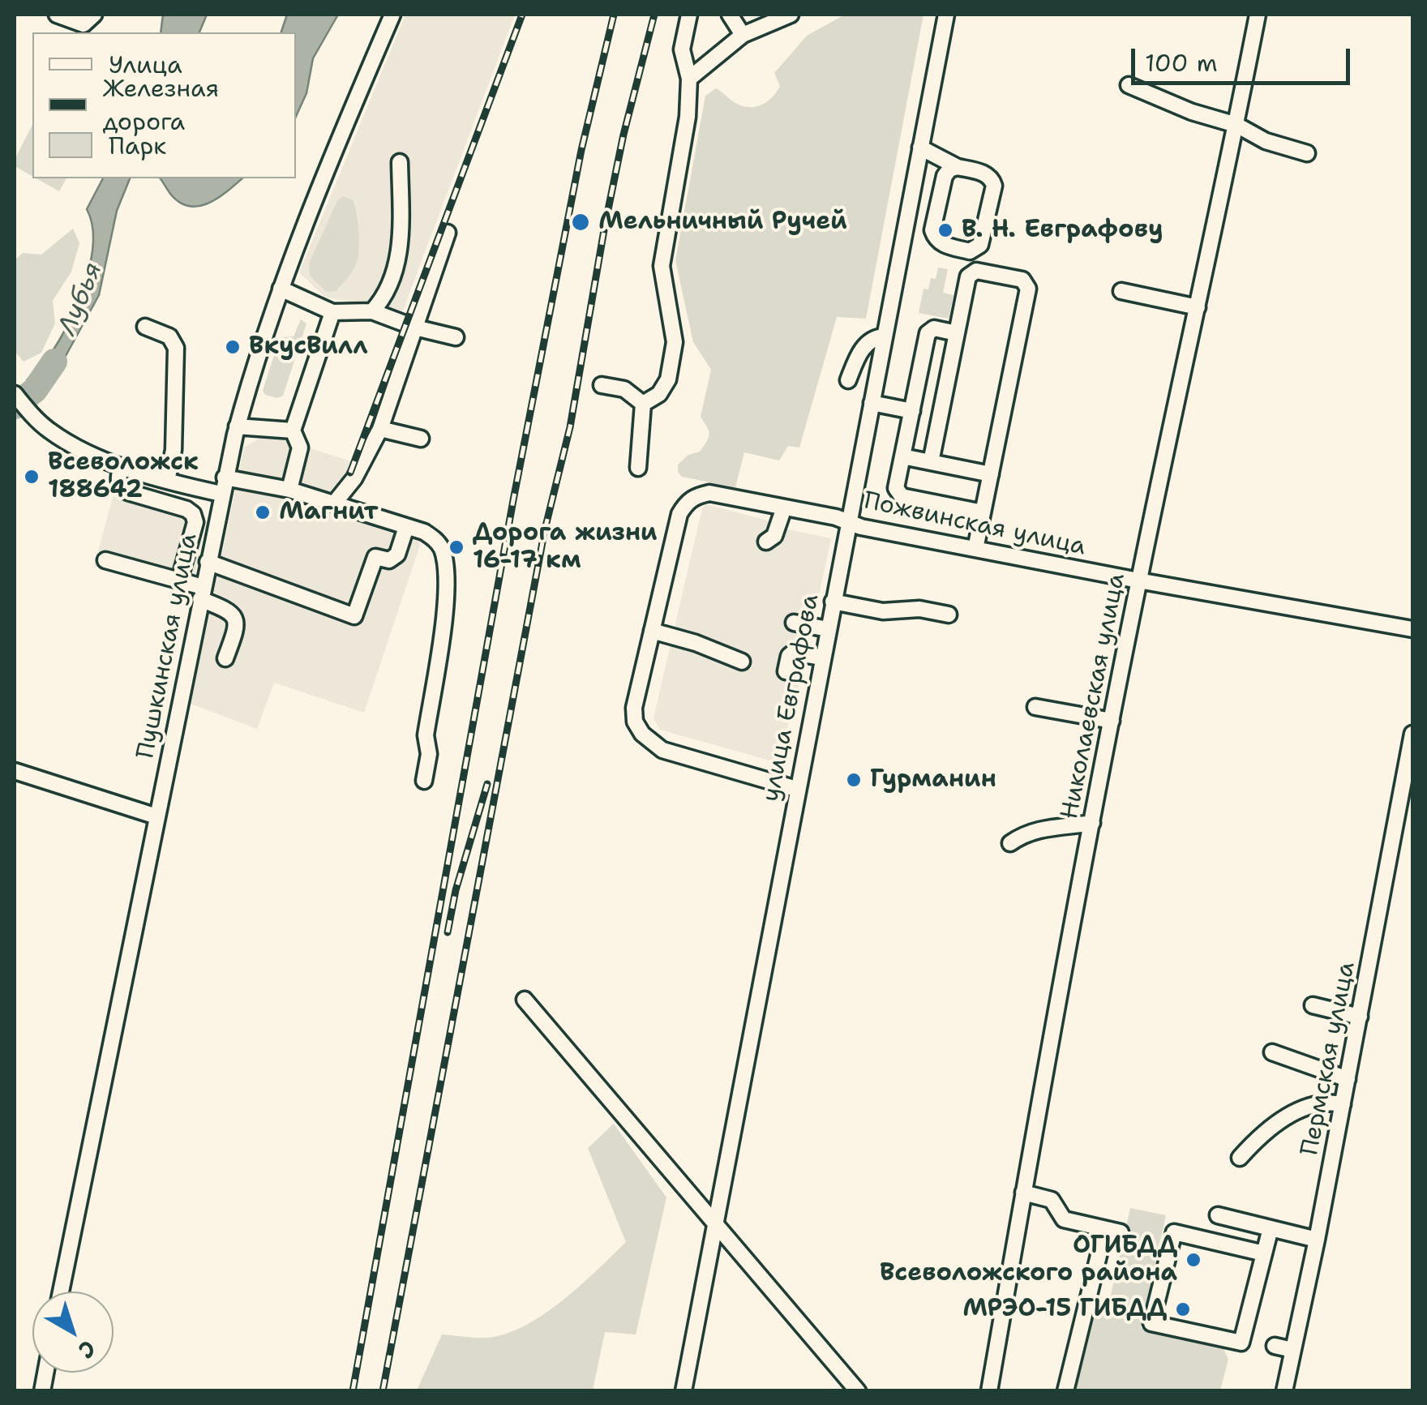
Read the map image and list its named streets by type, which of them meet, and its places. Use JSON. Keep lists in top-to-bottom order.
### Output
{
  "streets": {
    "street": [
      "Пожвинская улица",
      "Пушкинская улица",
      "Николаевская улица",
      "улица Евграфова",
      "Пермская улица"
    ]
  },
  "crossings": [
    ["Пожвинская улица", "Николаевская улица"],
    ["Пожвинская улица", "улица Евграфова"]
  ],
  "water": ["Лубья"],
  "places": [
    "Мельничный Ручей",
    "В. Н. Евграфову",
    "ВкусВилл",
    "Всеволожск 188642",
    "Магнит",
    "Дорога жизни 16-17 км",
    "Гурманин",
    "ОГИБДД Всеволожского района",
    "МРЭО-15 ГИБДД"
  ],
  "legend": ["Улица", "Железная дорога", "Парк"],
  "scale_bar": "100 m",
  "north": "bottom right"
}
